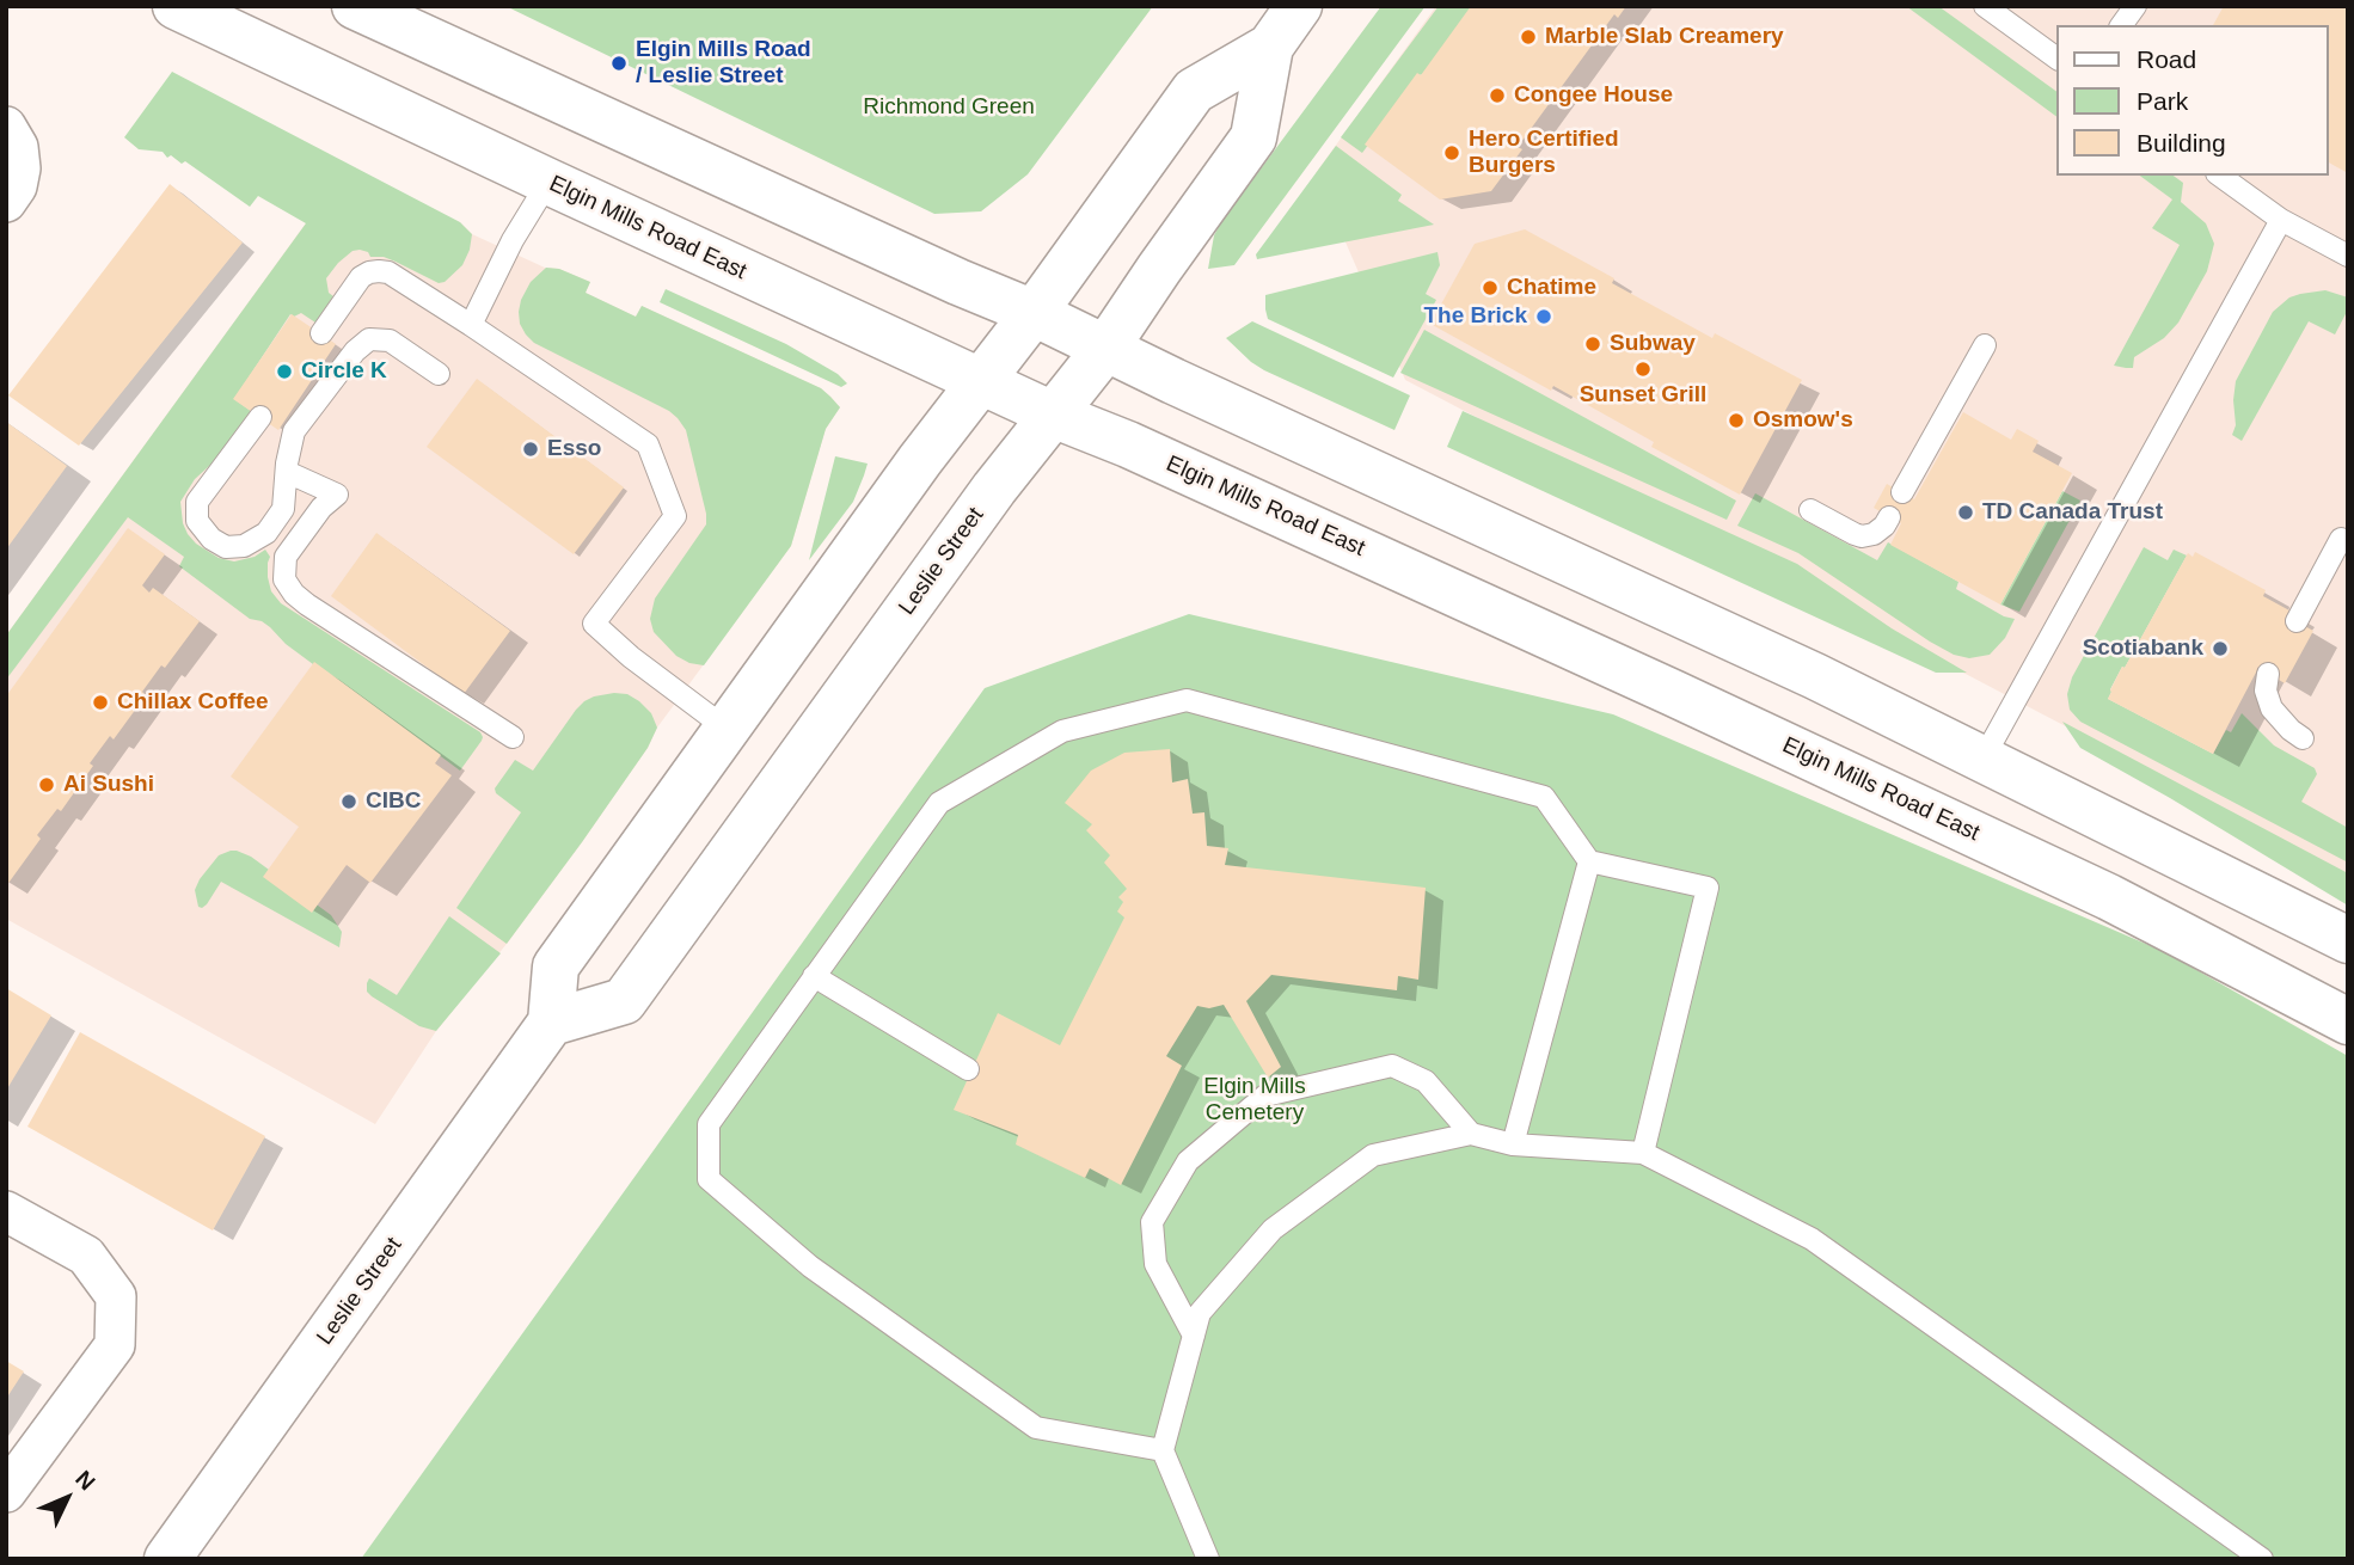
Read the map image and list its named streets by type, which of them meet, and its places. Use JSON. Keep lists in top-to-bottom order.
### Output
{
  "streets": {
    "main road": ["Elgin Mills Road East", "Leslie Street"]
  },
  "crossings": [
    ["Elgin Mills Road East", "Leslie Street"]
  ],
  "parks": ["Richmond Green", "Elgin Mills Cemetery"],
  "places": [
    "Marble Slab Creamery",
    "Elgin Mills Road / Leslie Street",
    "Congee House",
    "Hero Certified Burgers",
    "Chatime",
    "The Brick",
    "Subway",
    "Sunset Grill",
    "Circle K",
    "Osmow's",
    "Esso",
    "TD Canada Trust",
    "Scotiabank",
    "Chillax Coffee",
    "Ai Sushi",
    "CIBC"
  ],
  "legend": ["Road", "Park", "Building"],
  "north": "top right"
}
